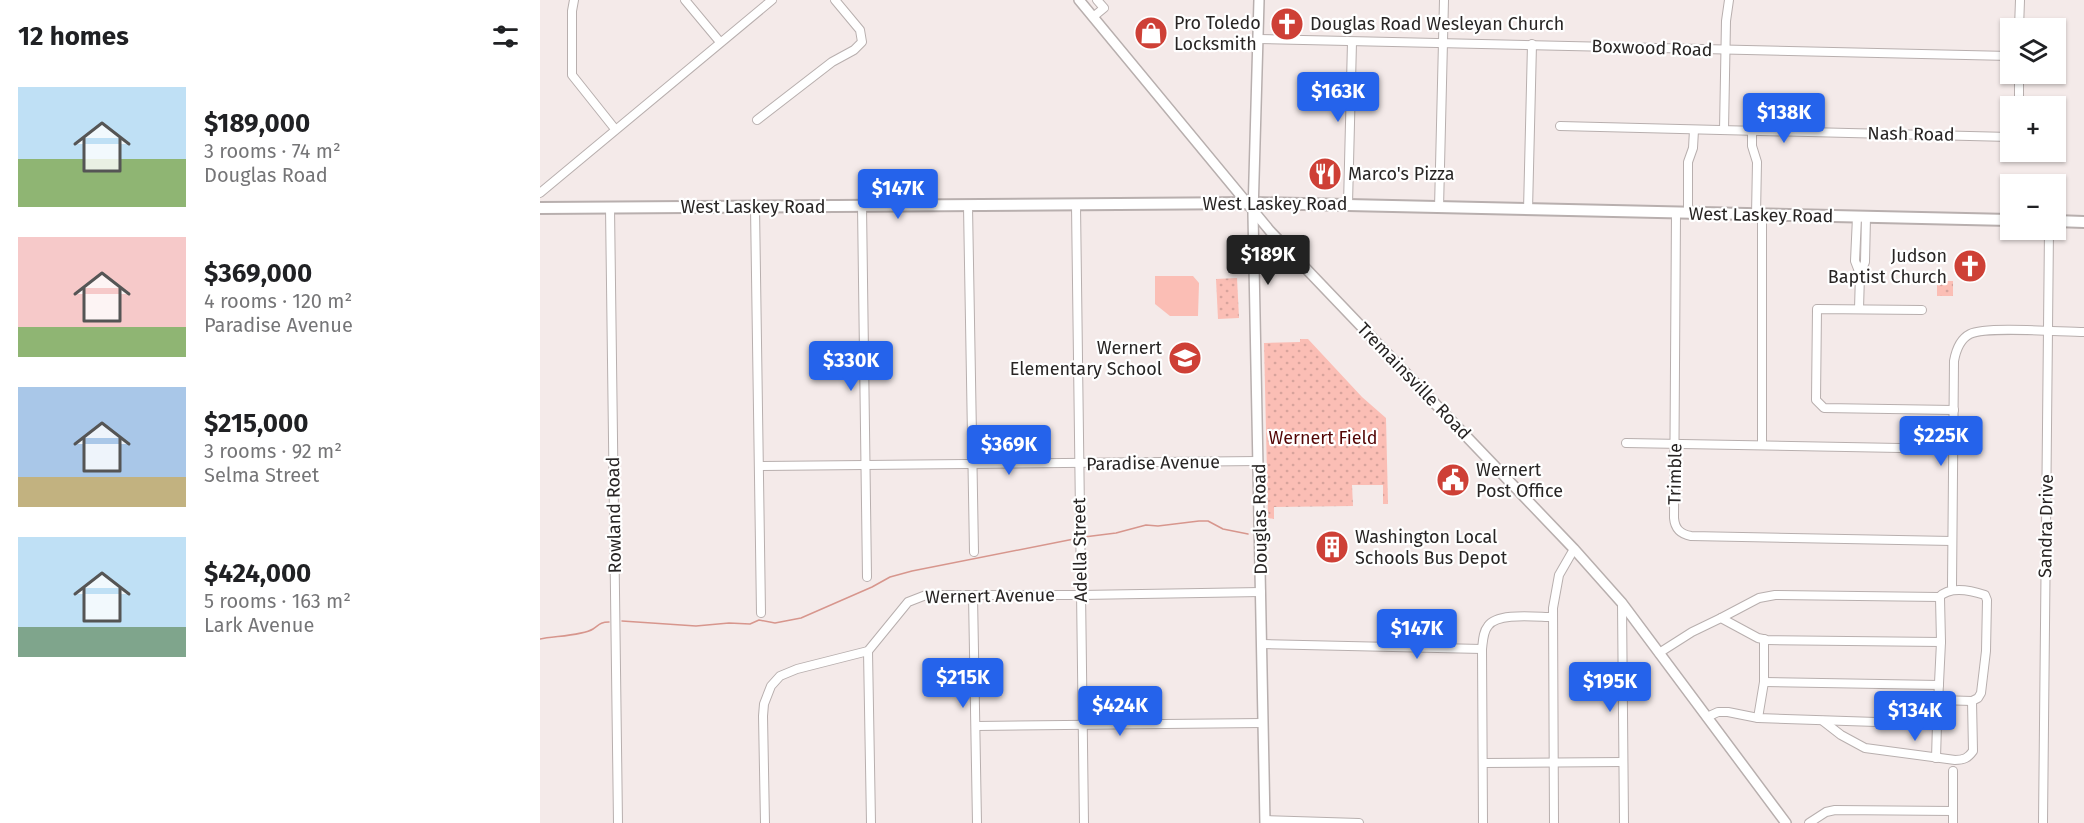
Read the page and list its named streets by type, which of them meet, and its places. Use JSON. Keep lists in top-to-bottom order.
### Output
{
  "streets": {
    "main road": ["West Laskey Road"],
    "street": [
      "Boxwood Road",
      "Nash Road",
      "Tremainsville Road",
      "Paradise Avenue",
      "Trimble",
      "Rowland Road",
      "Douglas Road",
      "Sandra Drive",
      "Adella Street",
      "Wernert Avenue"
    ]
  },
  "crossings": [
    ["Boxwood Road", "Douglas Road"],
    ["Nash Road", "Trimble"],
    ["West Laskey Road", "Tremainsville Road"],
    ["West Laskey Road", "Trimble"],
    ["West Laskey Road", "Rowland Road"],
    ["West Laskey Road", "Douglas Road"],
    ["West Laskey Road", "Adella Street"],
    ["Tremainsville Road", "Douglas Road"],
    ["Paradise Avenue", "Douglas Road"],
    ["Paradise Avenue", "Adella Street"],
    ["Douglas Road", "Wernert Avenue"],
    ["Adella Street", "Wernert Avenue"]
  ],
  "parks": ["Wernert Field"],
  "places": {
    "church": ["Douglas Road Wesleyan Church", "Judson Baptist Church"],
    "shop": ["Pro Toledo Locksmith"],
    "restaurant": ["Marco's Pizza"],
    "school or university": ["Wernert Elementary School"],
    "public building": ["Wernert Post Office"],
    "building": ["Washington Local Schools Bus Depot"]
  },
  "page": {
    "heading": "12 homes",
    "map_buttons": ["+", "−"],
    "list": [
      {
        "name": "$189,000",
        "note": "3 rooms · 74 m² · Douglas Road"
      },
      {
        "name": "$369,000",
        "note": "4 rooms · 120 m² · Paradise Avenue"
      },
      {
        "name": "$215,000",
        "note": "3 rooms · 92 m² · Selma Street"
      },
      {
        "name": "$424,000",
        "note": "5 rooms · 163 m² · Lark Avenue"
      }
    ],
    "price": [
      "$163K",
      "$138K",
      "$147K",
      "$189K",
      "$330K",
      "$225K",
      "$369K",
      "$147K",
      "$215K",
      "$195K",
      "$424K",
      "$134K"
    ]
  }
}
